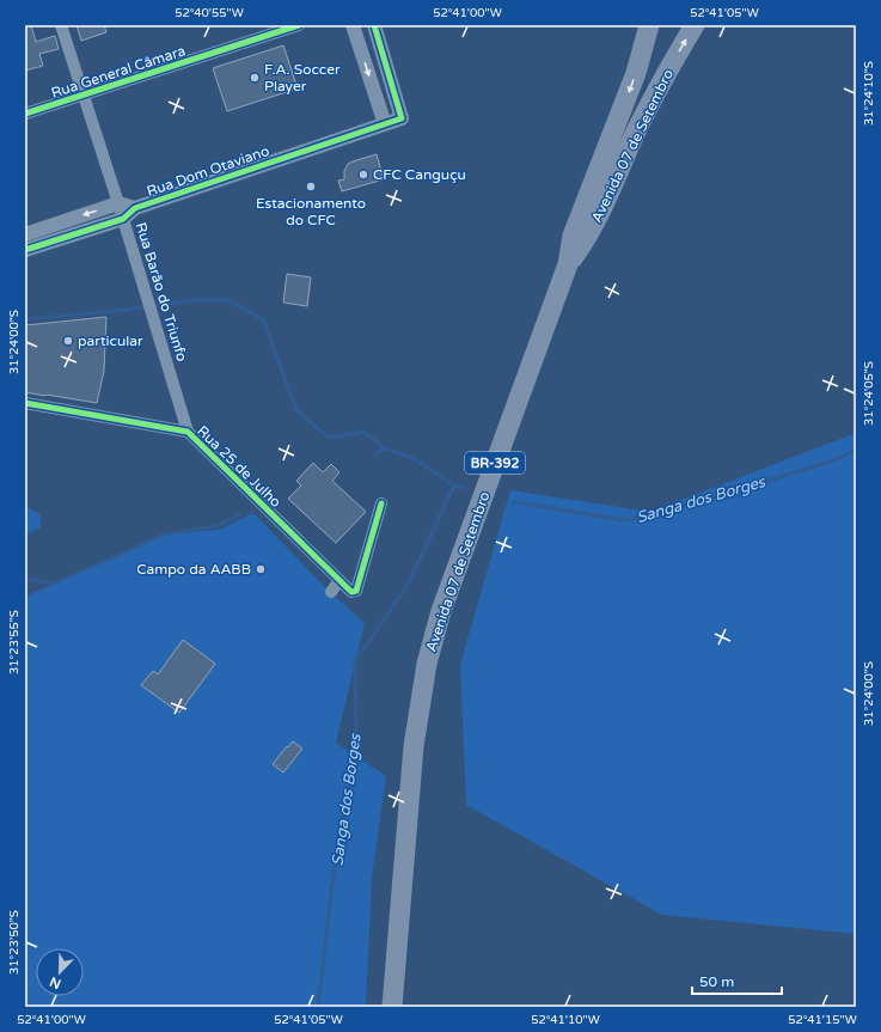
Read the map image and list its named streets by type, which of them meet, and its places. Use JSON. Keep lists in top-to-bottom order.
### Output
{
  "streets": {
    "highway": ["Avenida 07 de Setembro", "BR-392"],
    "street": [
      "Rua General Câmara",
      "Rua Dom Otaviano",
      "Rua Barão do Triunfo",
      "Rua 25 de Julho"
    ]
  },
  "crossings": [
    ["Rua General Câmara", "Rua Barão do Triunfo"],
    ["Rua Dom Otaviano", "Rua Barão do Triunfo"],
    ["Rua Barão do Triunfo", "Rua 25 de Julho"]
  ],
  "water": ["Sanga dos Borges"],
  "places": [
    "F.A. Soccer Player",
    "CFC Canguçu",
    "Estacionamento do CFC",
    "particular",
    "Campo da AABB"
  ],
  "scale_bar": "50 m",
  "north": "bottom left",
  "coordinates": [
    "52°40'55\"W",
    "52°41'00\"W",
    "52°41'05\"W",
    "31°24'10\"S",
    "31°24'00\"S",
    "31°24'05\"S",
    "31°23'55\"S",
    "31°23'50\"S",
    "52°41'10\"W",
    "52°41'15\"W"
  ]
}
